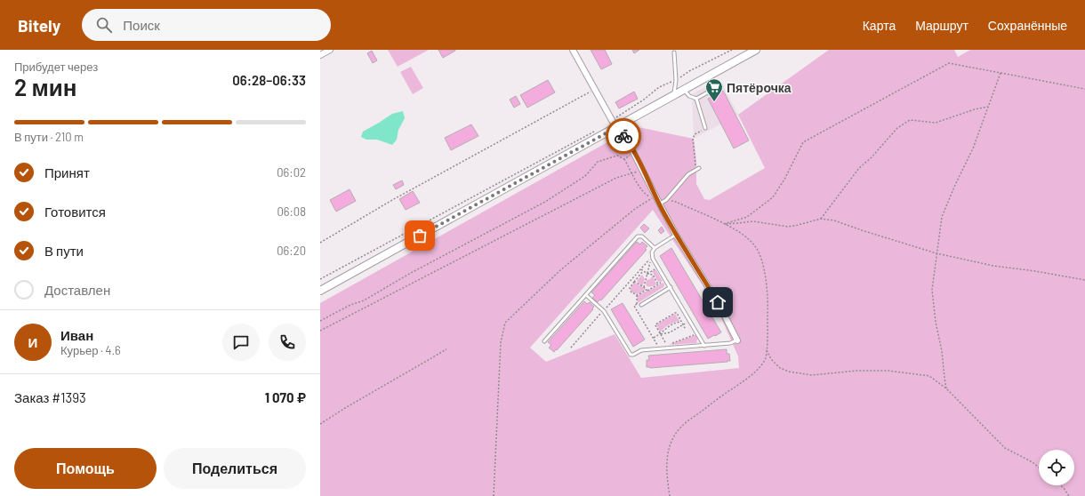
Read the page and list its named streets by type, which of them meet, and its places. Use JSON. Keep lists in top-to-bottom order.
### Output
{
  "places": {
    "supermarket": ["Пятёрочка"]
  },
  "page": {
    "header": "Bitely",
    "search": "Поиск",
    "nav": ["Карта", "Маршрут", "Сохранённые"],
    "heading": ["2 мин", "Прибудет через", "06:28–06:33"],
    "panel": [
      "Иван",
      "Курьер · 4.6",
      "Заказ #1393",
      "1 070 ₽"
    ],
    "bar": "В пути · 210 m",
    "list": [
      ["Принят", "06:02"],
      ["Готовится", "06:08"],
      ["В пути", "06:20"],
      "Доставлен"
    ],
    "round": "И",
    "buttons": ["Помощь", "Поделиться"]
  }
}
